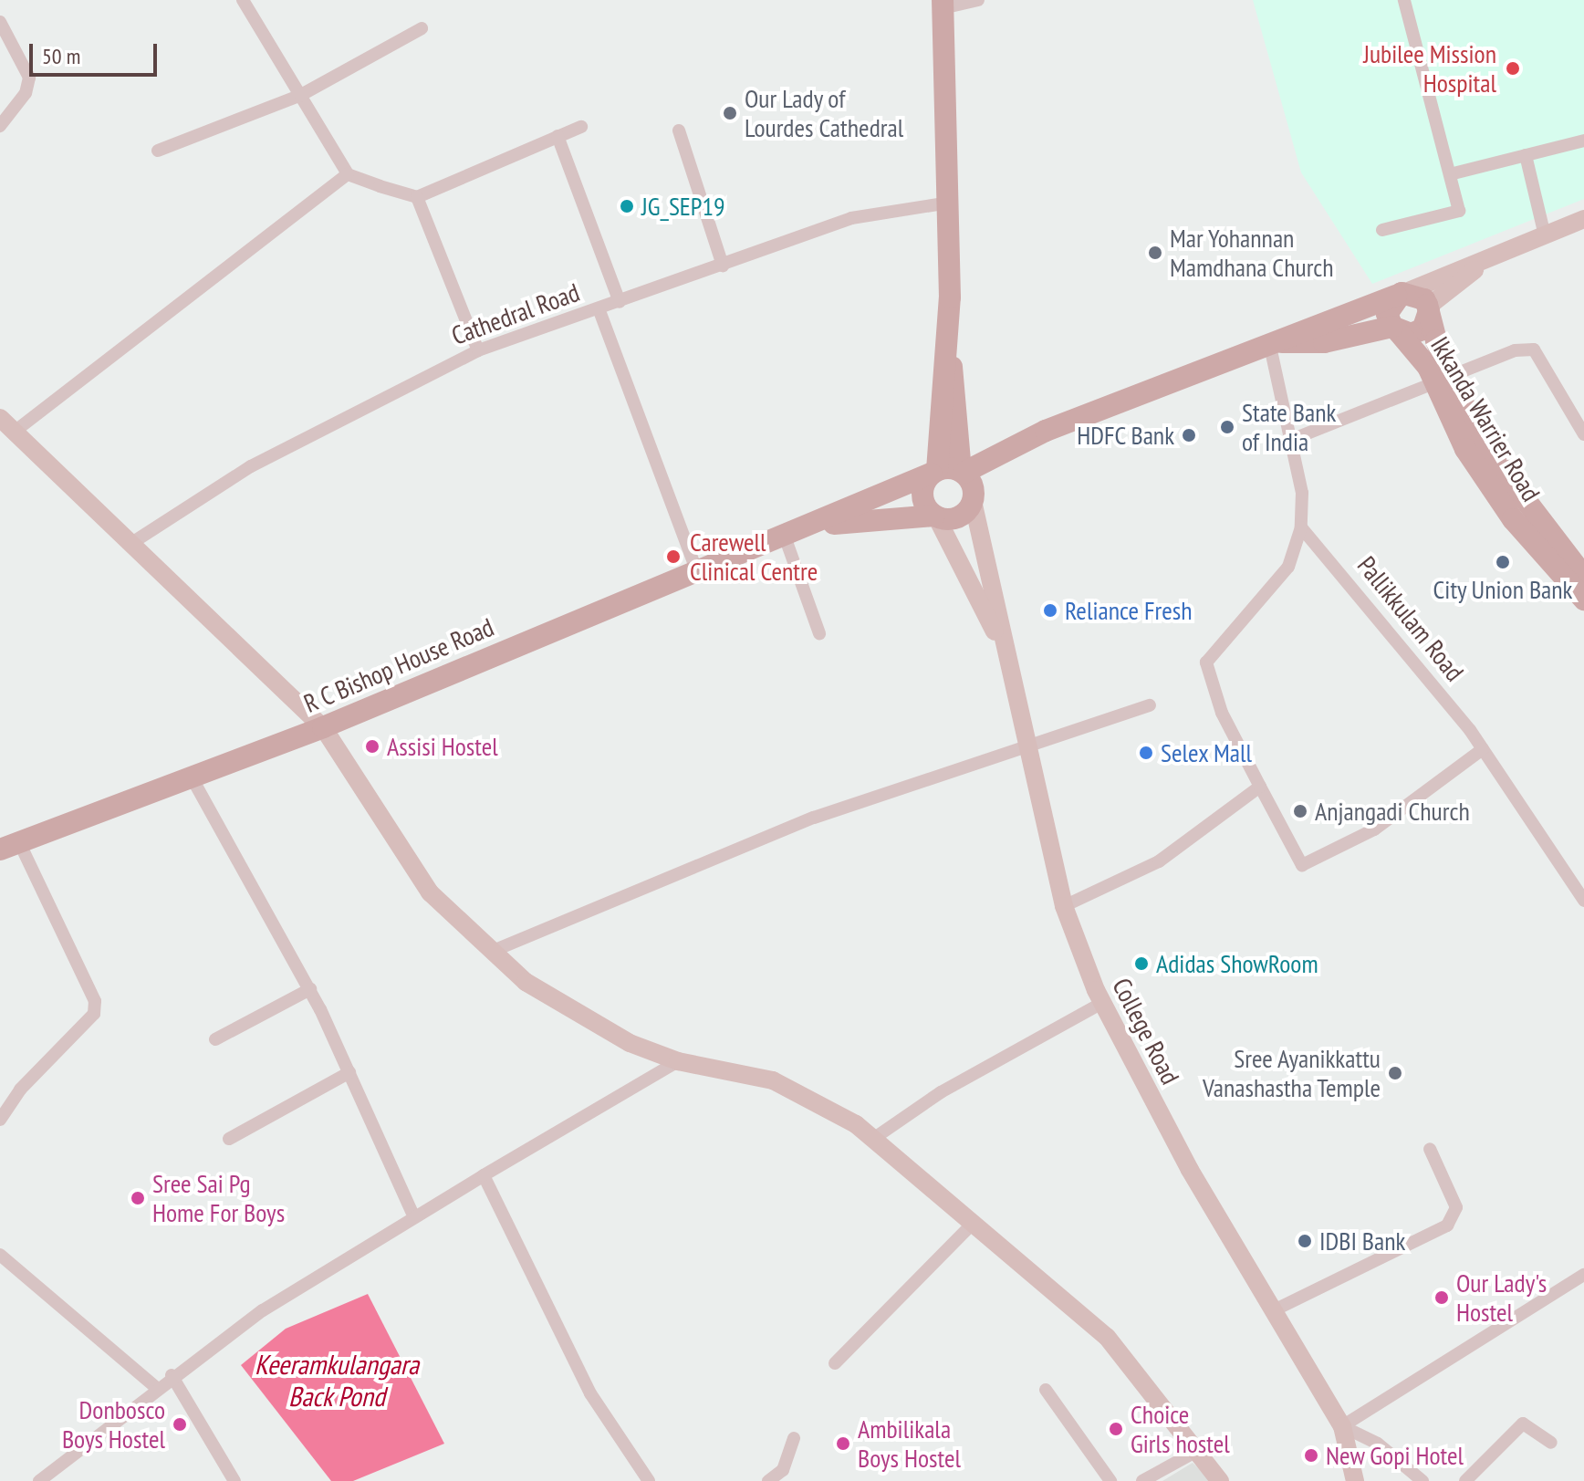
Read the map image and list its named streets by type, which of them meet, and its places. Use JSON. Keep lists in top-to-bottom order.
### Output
{
  "streets": {
    "main road": ["Ikkanda Warrier Road", "R C Bishop House Road"],
    "street": ["Cathedral Road", "Pallikkulam Road", "College Road"]
  },
  "water": ["Keeramkulangara Back Pond"],
  "places": [
    "Jubilee Mission Hospital",
    "Our Lady of Lourdes Cathedral",
    "JG_SEP19",
    "Mar Yohannan Mamdhana Church",
    "State Bank of India",
    "HDFC Bank",
    "Carewell Clinical Centre",
    "City Union Bank",
    "Reliance Fresh",
    "Assisi Hostel",
    "Selex Mall",
    "Anjangadi Church",
    "Adidas ShowRoom",
    "Sree Ayanikkattu Vanashastha Temple",
    "Sree Sai Pg Home For Boys",
    "IDBI Bank",
    "Our Lady's Hostel",
    "Donbosco Boys Hostel",
    "Choice Girls hostel",
    "Ambilikala Boys Hostel",
    "New Gopi Hotel"
  ],
  "scale_bar": "50 m"
}
